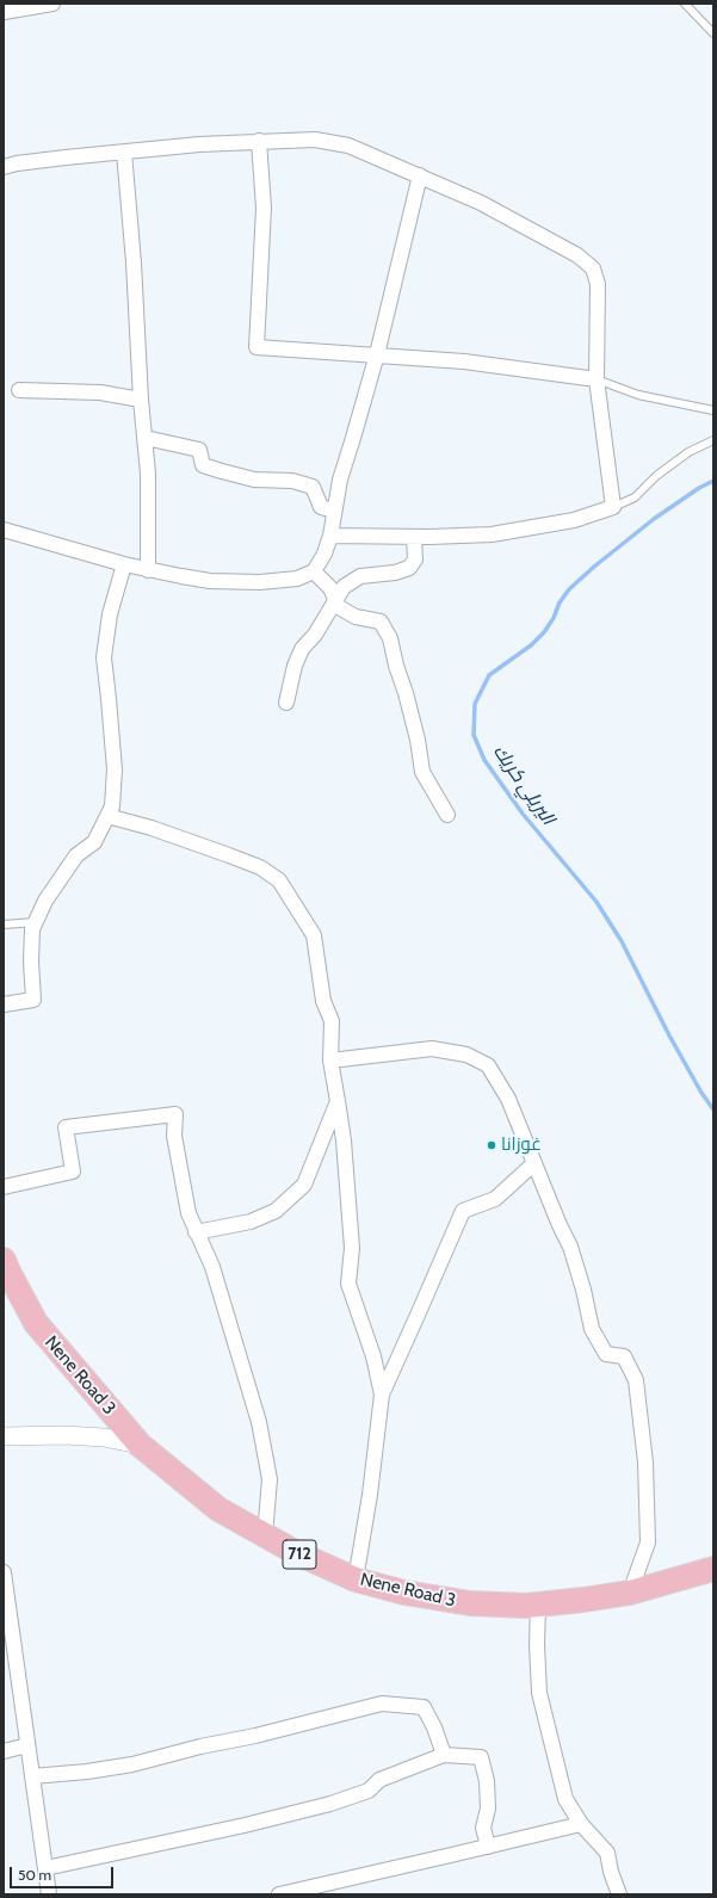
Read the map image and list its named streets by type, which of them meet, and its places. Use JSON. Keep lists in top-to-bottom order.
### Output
{
  "streets": {
    "main road": ["Nene Road 3", "712"]
  },
  "water": ["اليريلي كريك"],
  "places": ["غوزانا"],
  "scale_bar": "50 m"
}
